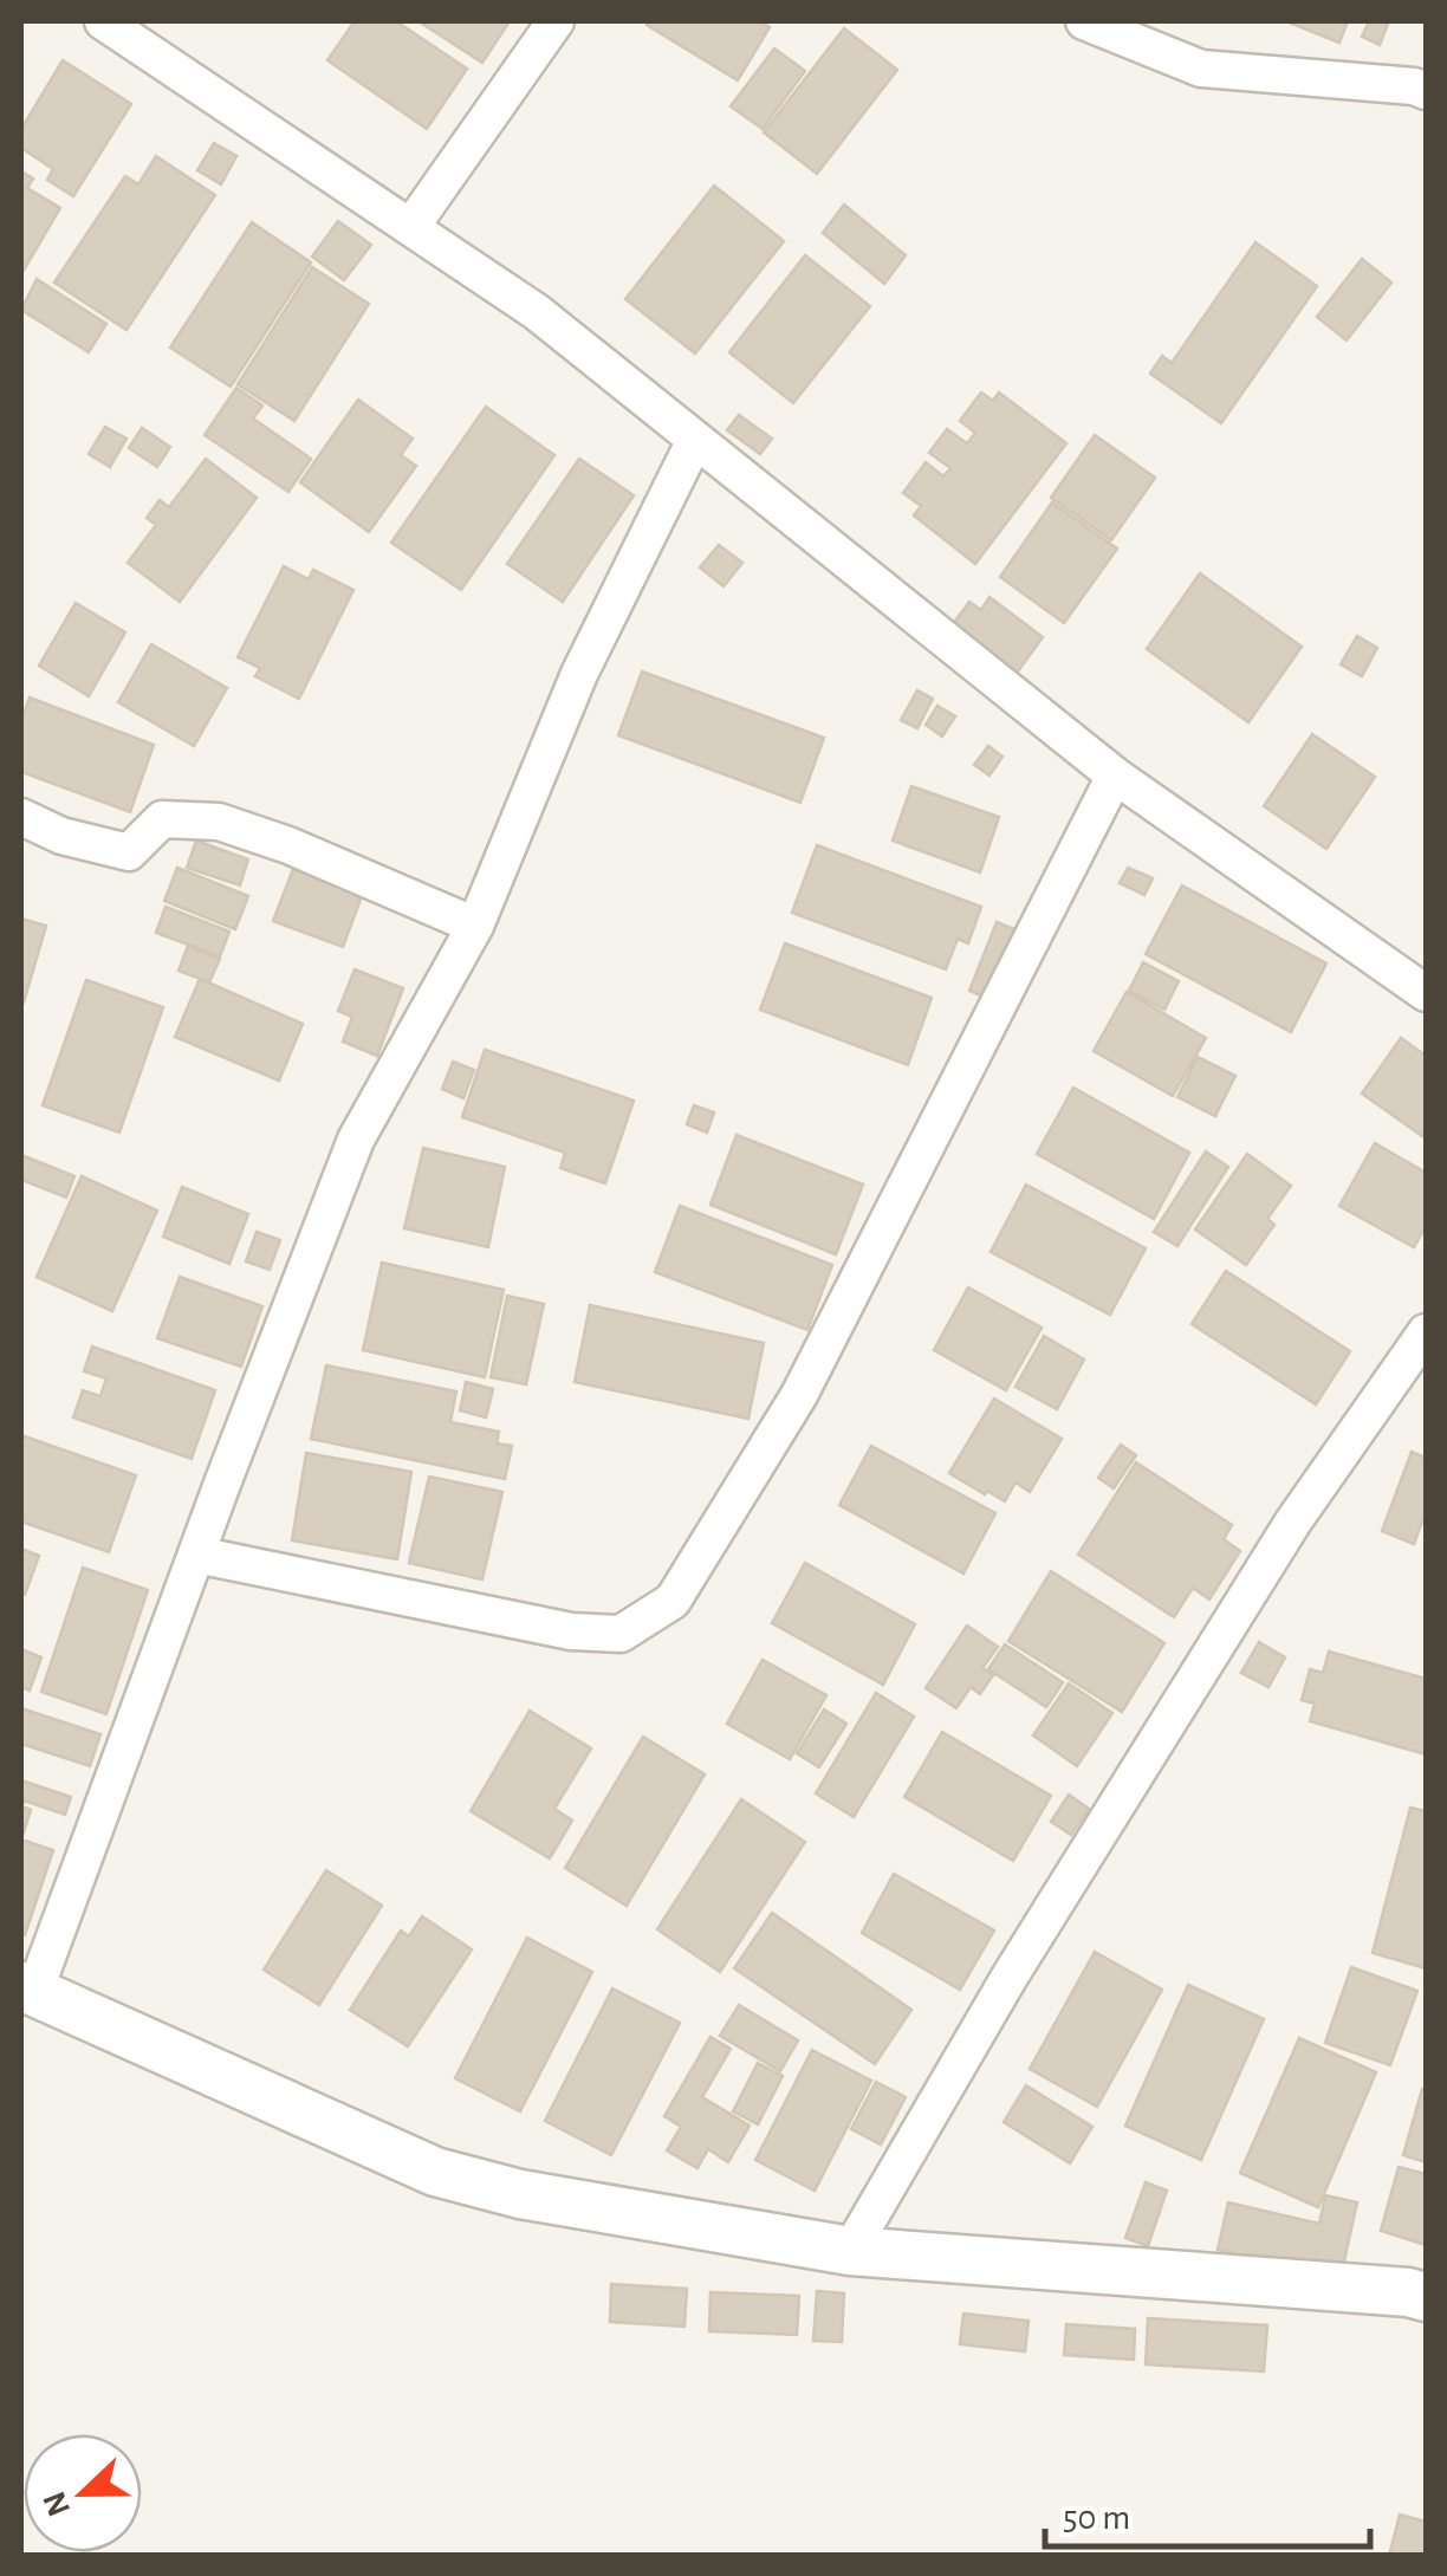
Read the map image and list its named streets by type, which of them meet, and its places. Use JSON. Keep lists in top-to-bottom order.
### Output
{
  "scale_bar": "50 m",
  "north": "left"
}
